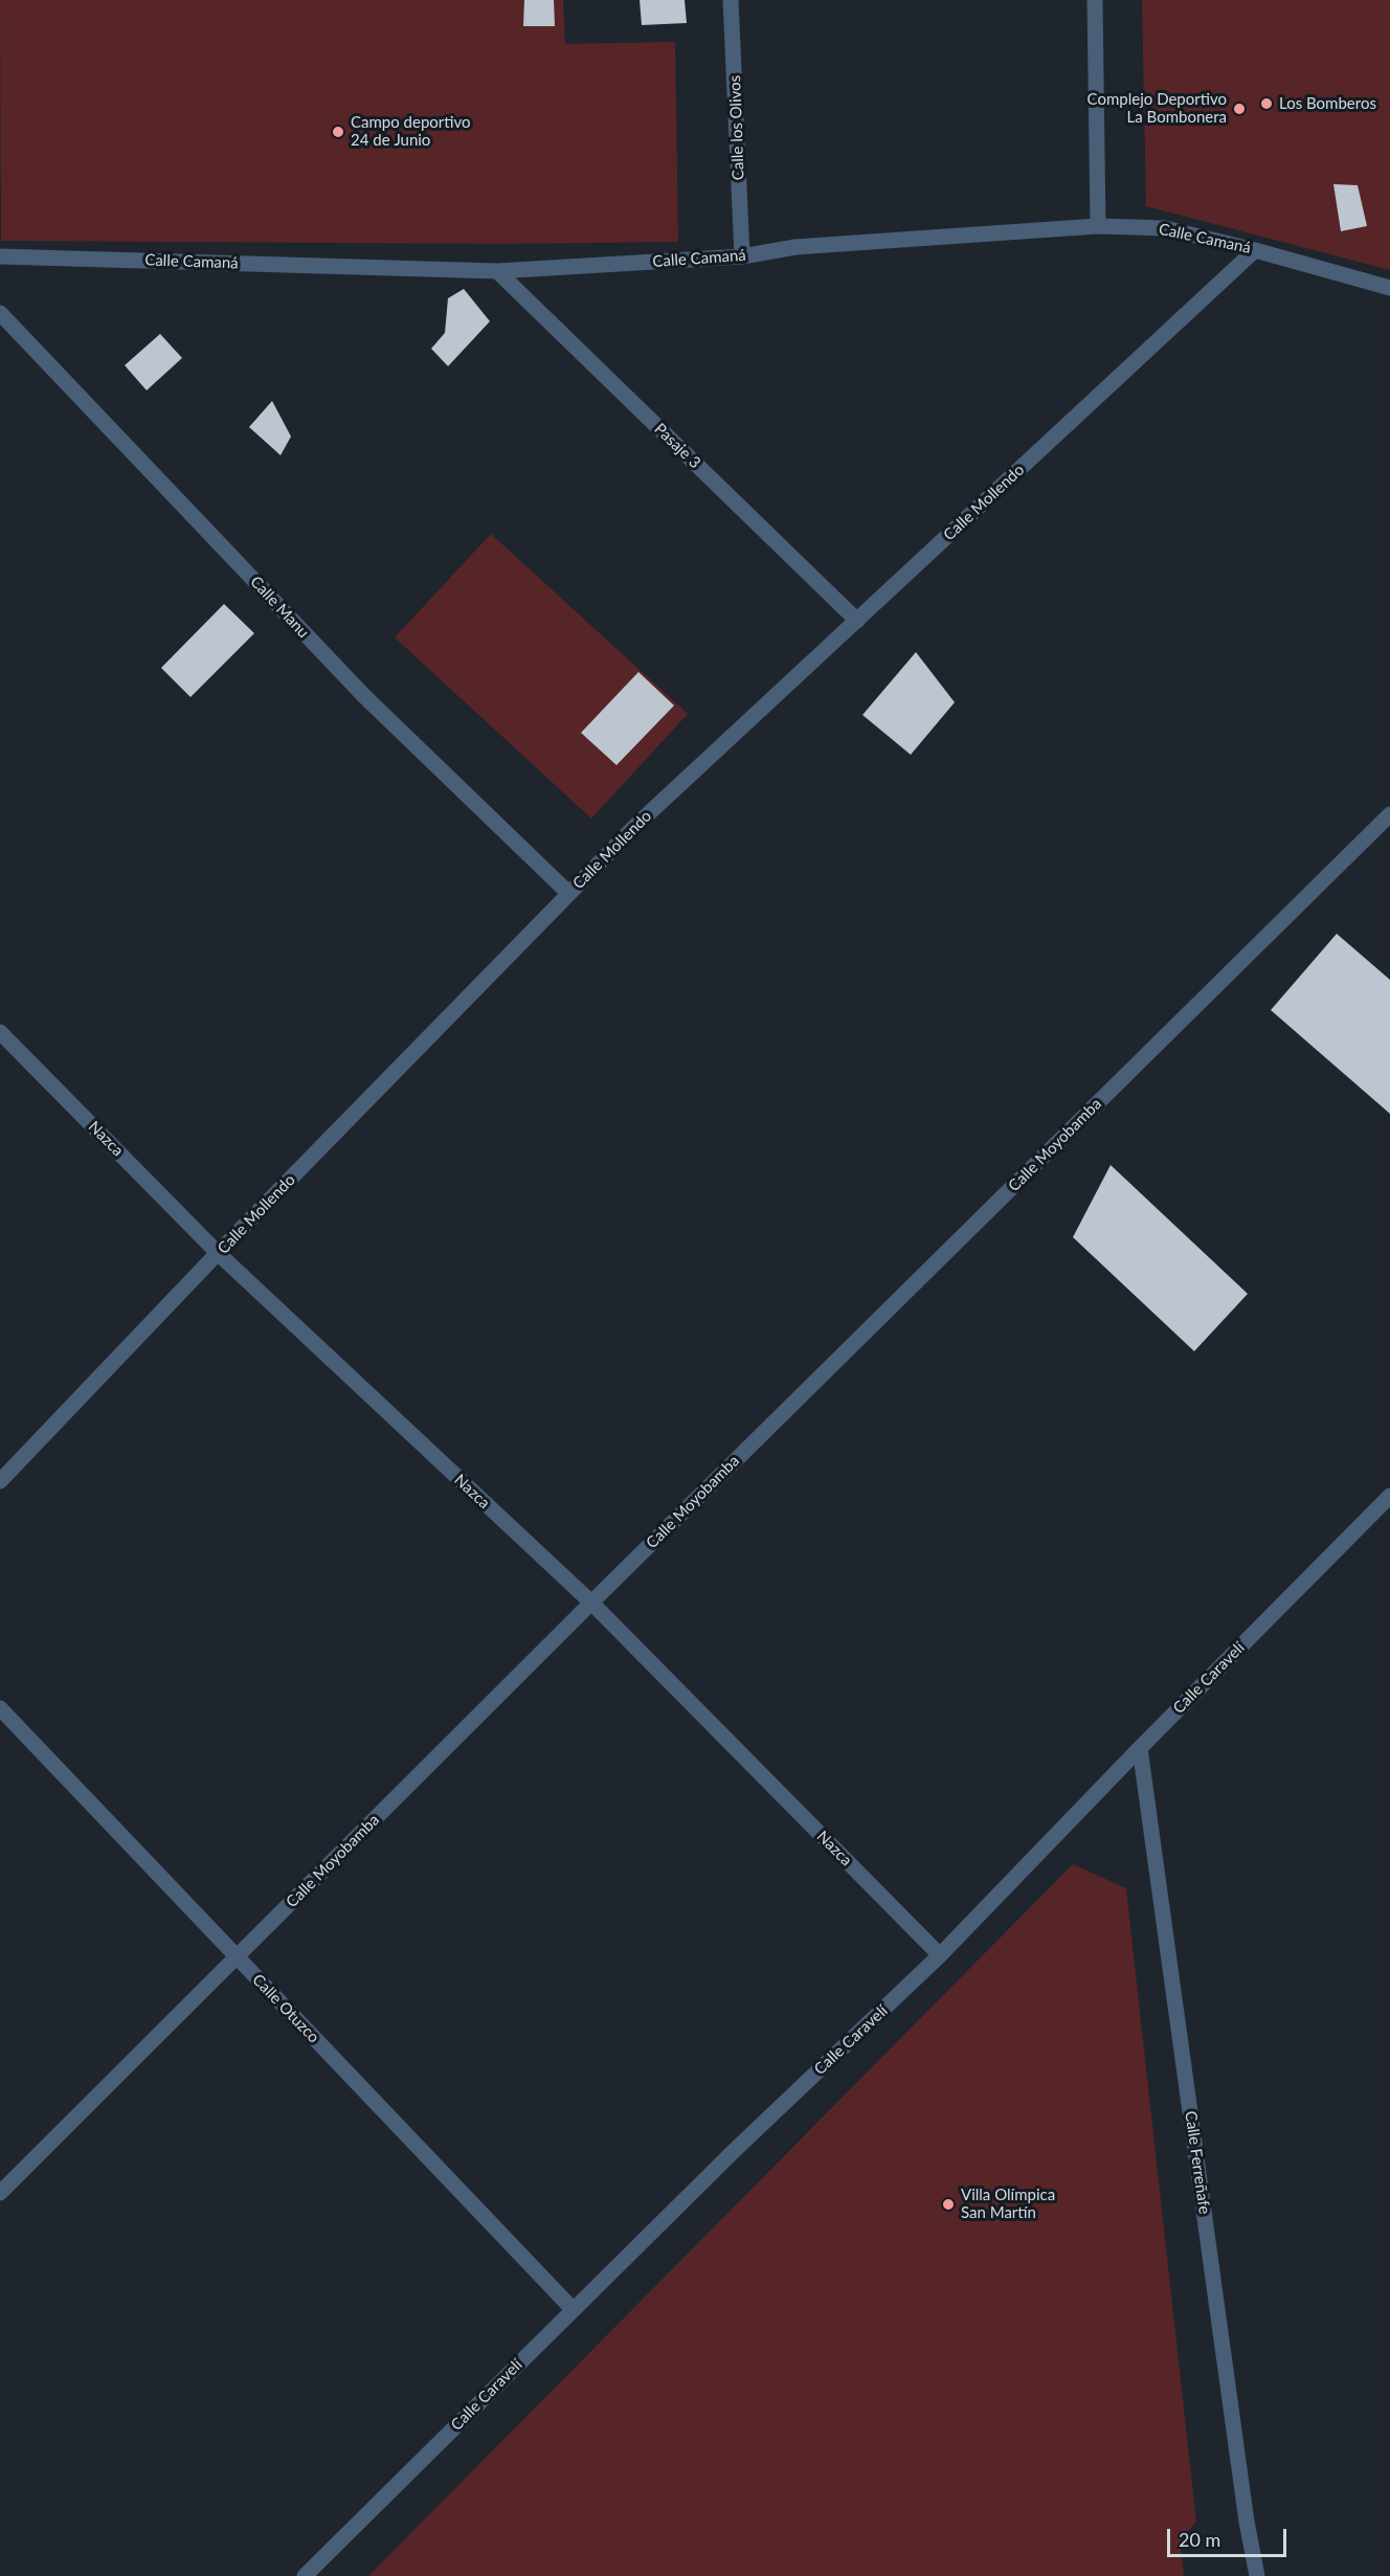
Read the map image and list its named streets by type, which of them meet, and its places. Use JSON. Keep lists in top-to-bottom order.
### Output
{
  "streets": {
    "street": [
      "Calle los Olivos",
      "Calle Camaná",
      "Pasaje 3",
      "Calle Mollendo",
      "Calle Manu",
      "Nazca",
      "Calle Moyobamba",
      "Calle Caravelí",
      "Calle Otuzco",
      "Calle Ferreñafe"
    ]
  },
  "crossings": [
    ["Calle los Olivos", "Calle Camaná"],
    ["Calle Camaná", "Pasaje 3"],
    ["Calle Camaná", "Calle Mollendo"],
    ["Pasaje 3", "Calle Mollendo"],
    ["Calle Mollendo", "Calle Manu"],
    ["Calle Mollendo", "Nazca"],
    ["Nazca", "Calle Moyobamba"],
    ["Nazca", "Calle Caravelí"],
    ["Calle Moyobamba", "Calle Otuzco"],
    ["Calle Caravelí", "Calle Otuzco"],
    ["Calle Caravelí", "Calle Ferreñafe"]
  ],
  "places": [
    "Los Bomberos",
    "Complejo Deportivo La Bombonera",
    "Campo deportivo 24 de Junio",
    "Villa Olímpica San Martín"
  ],
  "scale_bar": "20 m"
}
